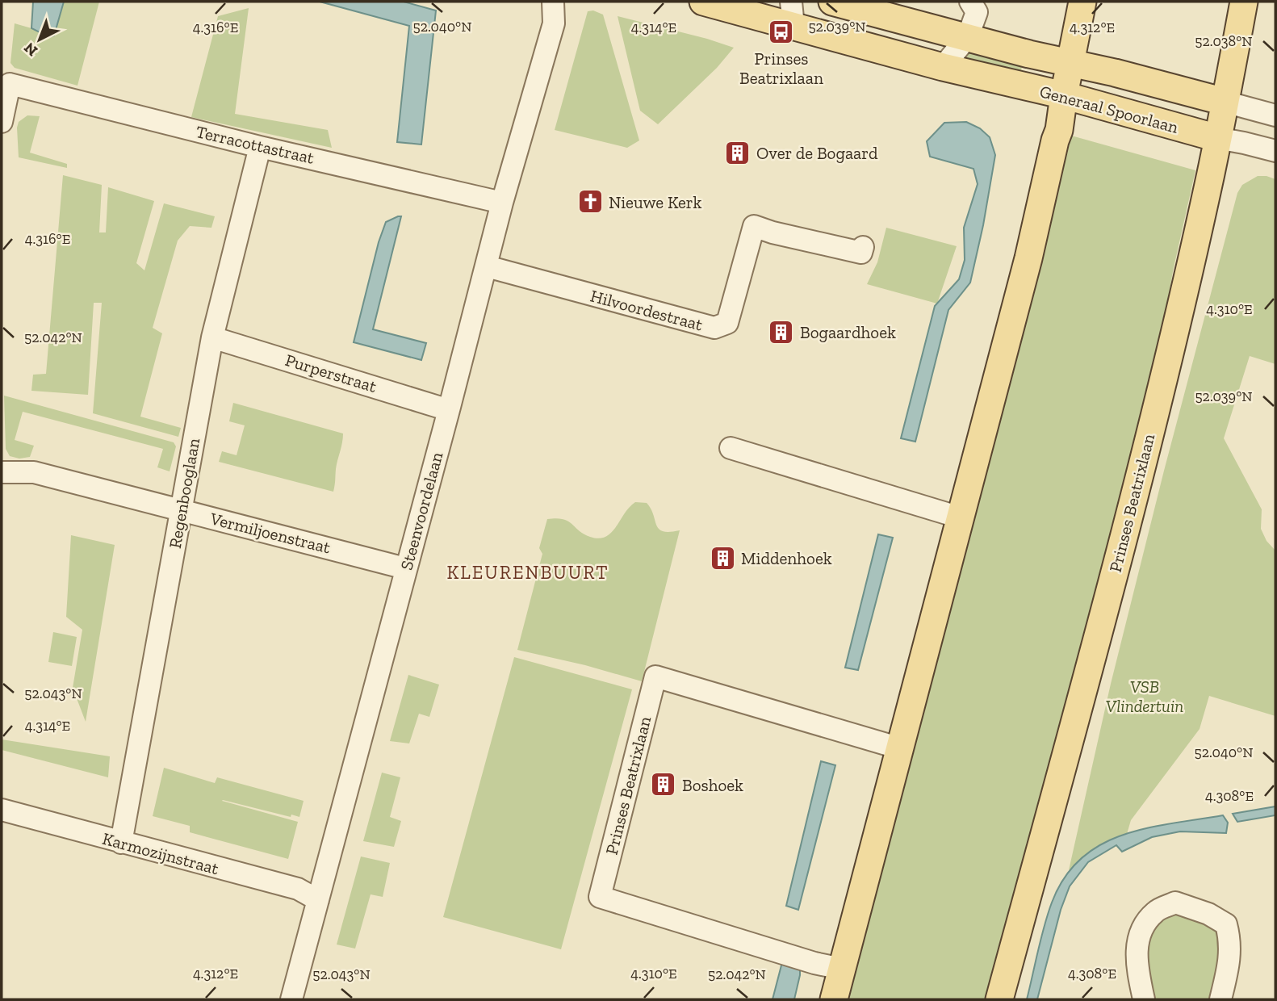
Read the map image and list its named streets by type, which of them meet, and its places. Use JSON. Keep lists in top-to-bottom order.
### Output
{
  "streets": {
    "main road": ["Generaal Spoorlaan", "Prinses Beatrixlaan"],
    "street": [
      "Terracottastraat",
      "Hilvoordestraat",
      "Purperstraat",
      "Regenbooglaan",
      "Steenvoordelaan",
      "Vermiljoenstraat",
      "Karmozijnstraat"
    ]
  },
  "crossings": [
    ["Generaal Spoorlaan", "Prinses Beatrixlaan"],
    ["Terracottastraat", "Regenbooglaan"],
    ["Terracottastraat", "Steenvoordelaan"],
    ["Hilvoordestraat", "Steenvoordelaan"],
    ["Purperstraat", "Regenbooglaan"],
    ["Purperstraat", "Steenvoordelaan"],
    ["Regenbooglaan", "Vermiljoenstraat"],
    ["Regenbooglaan", "Karmozijnstraat"],
    ["Steenvoordelaan", "Vermiljoenstraat"],
    ["Steenvoordelaan", "Karmozijnstraat"]
  ],
  "districts": ["KLEURENBUURT"],
  "parks": ["VSB Vlindertuin"],
  "places": {
    "bus stop": ["Prinses Beatrixlaan"],
    "building": [
      "Over de Bogaard",
      "Bogaardhoek",
      "Middenhoek",
      "Boshoek"
    ],
    "church": ["Nieuwe Kerk"]
  },
  "north": "bottom left",
  "coordinates": [
    "52.040°N",
    "52.039°N",
    "4.316°E",
    "4.314°E",
    "4.312°E",
    "52.038°N",
    "4.310°E",
    "52.042°N",
    "52.043°N",
    "4.308°E"
  ]
}
